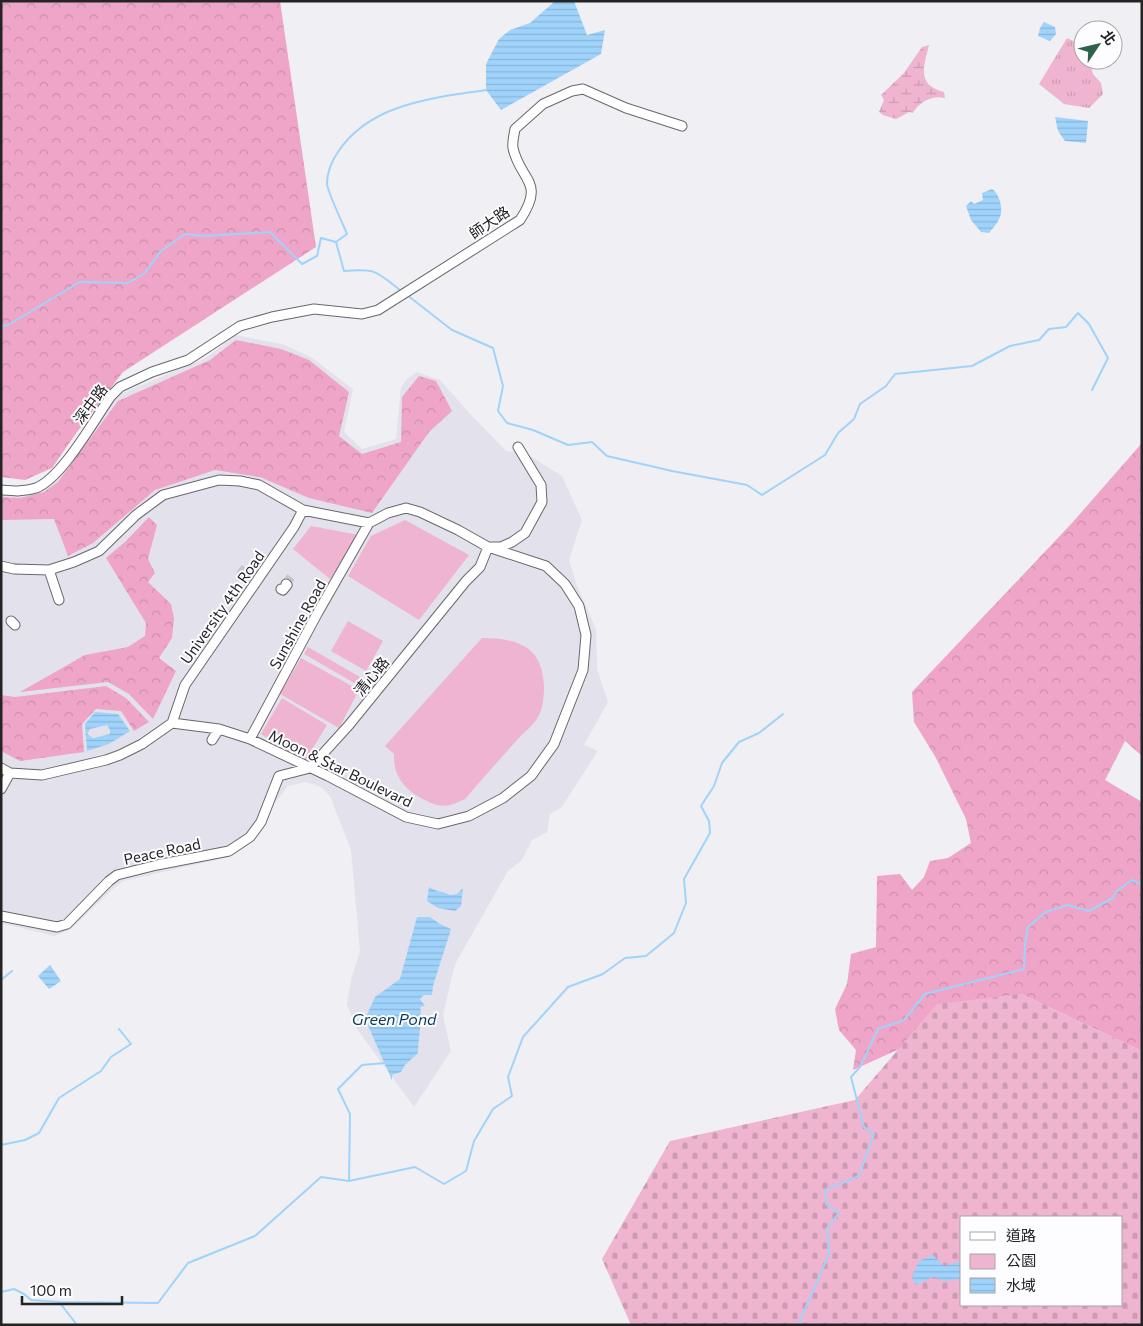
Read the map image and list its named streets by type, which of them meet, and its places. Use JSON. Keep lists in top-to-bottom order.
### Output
{
  "streets": {
    "street": [
      "師大路",
      "深中路",
      "University 4th Road",
      "Sunshine Road",
      "清心路",
      "Moon & Star Boulevard"
    ]
  },
  "crossings": [
    ["師大路", "深中路"],
    ["University 4th Road", "Moon & Star Boulevard"],
    ["Sunshine Road", "Moon & Star Boulevard"],
    ["清心路", "Moon & Star Boulevard"]
  ],
  "water": ["Green Pond"],
  "legend": ["道路", "公園", "水域"],
  "scale_bar": "100 m",
  "north": "top right"
}
